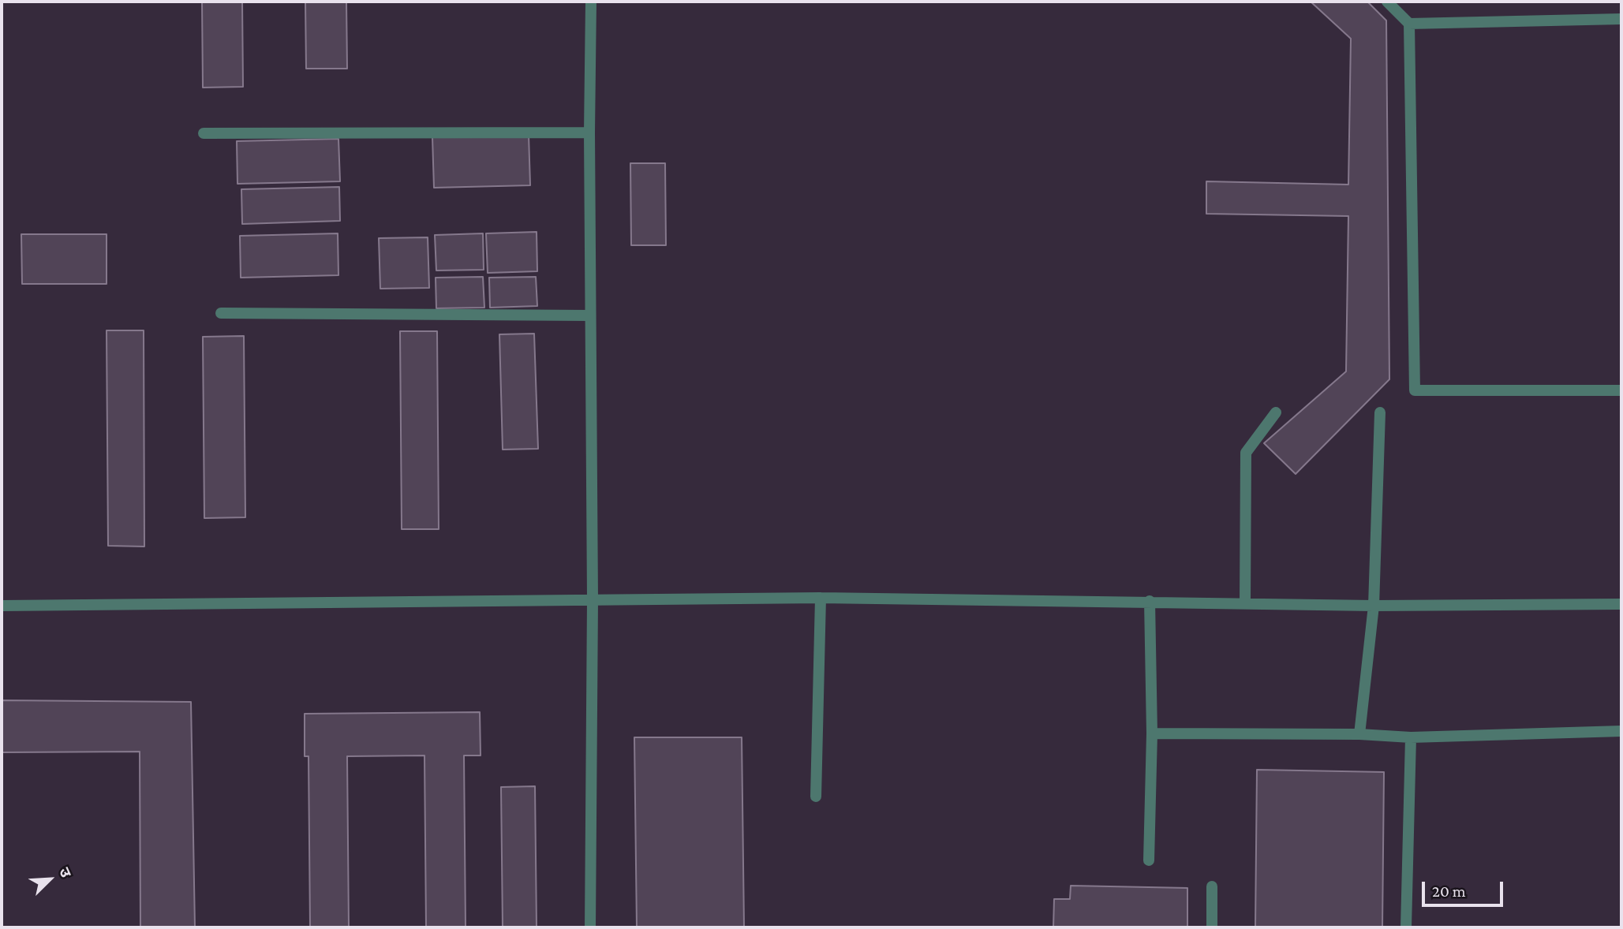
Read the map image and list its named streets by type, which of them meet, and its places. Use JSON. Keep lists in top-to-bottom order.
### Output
{
  "scale_bar": "20 m",
  "north": "top right"
}
